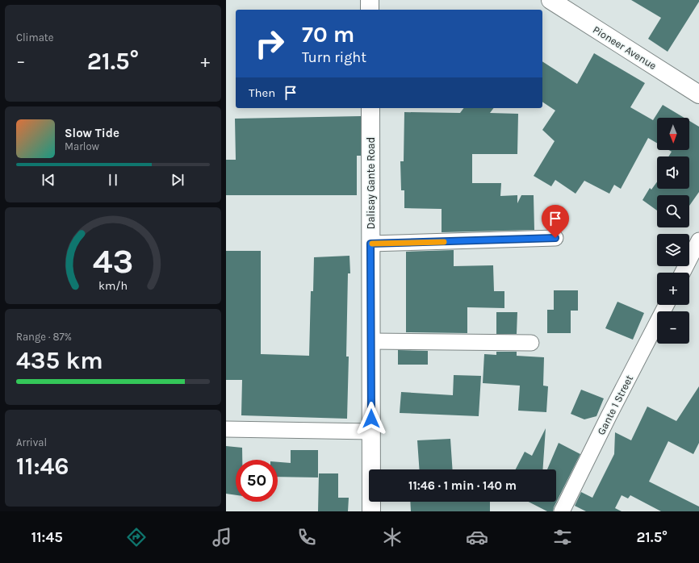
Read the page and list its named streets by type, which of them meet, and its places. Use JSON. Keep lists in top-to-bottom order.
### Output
{
  "streets": {
    "main road": ["Pioneer Avenue", "Dalisay Gante Road"],
    "street": ["Gante 1 Street"]
  },
  "north": "bottom",
  "page": {
    "tile": [
      "Climate",
      ["Range · 87%", "435 km"],
      ["Arrival", "11:46"]
    ],
    "turn": ["70 m", "Turn right"],
    "heat": ["−", "21.5°", "+"],
    "then": "Then",
    "map_buttons": ["+", "−"],
    "song": ["Slow Tide", "Marlow"],
    "limit": "50",
    "trip": "11:46 · 1 min · 140 m",
    "tabs": ["11:45", "21.5°"],
    "gauge": ["43", "km/h"]
  }
}
